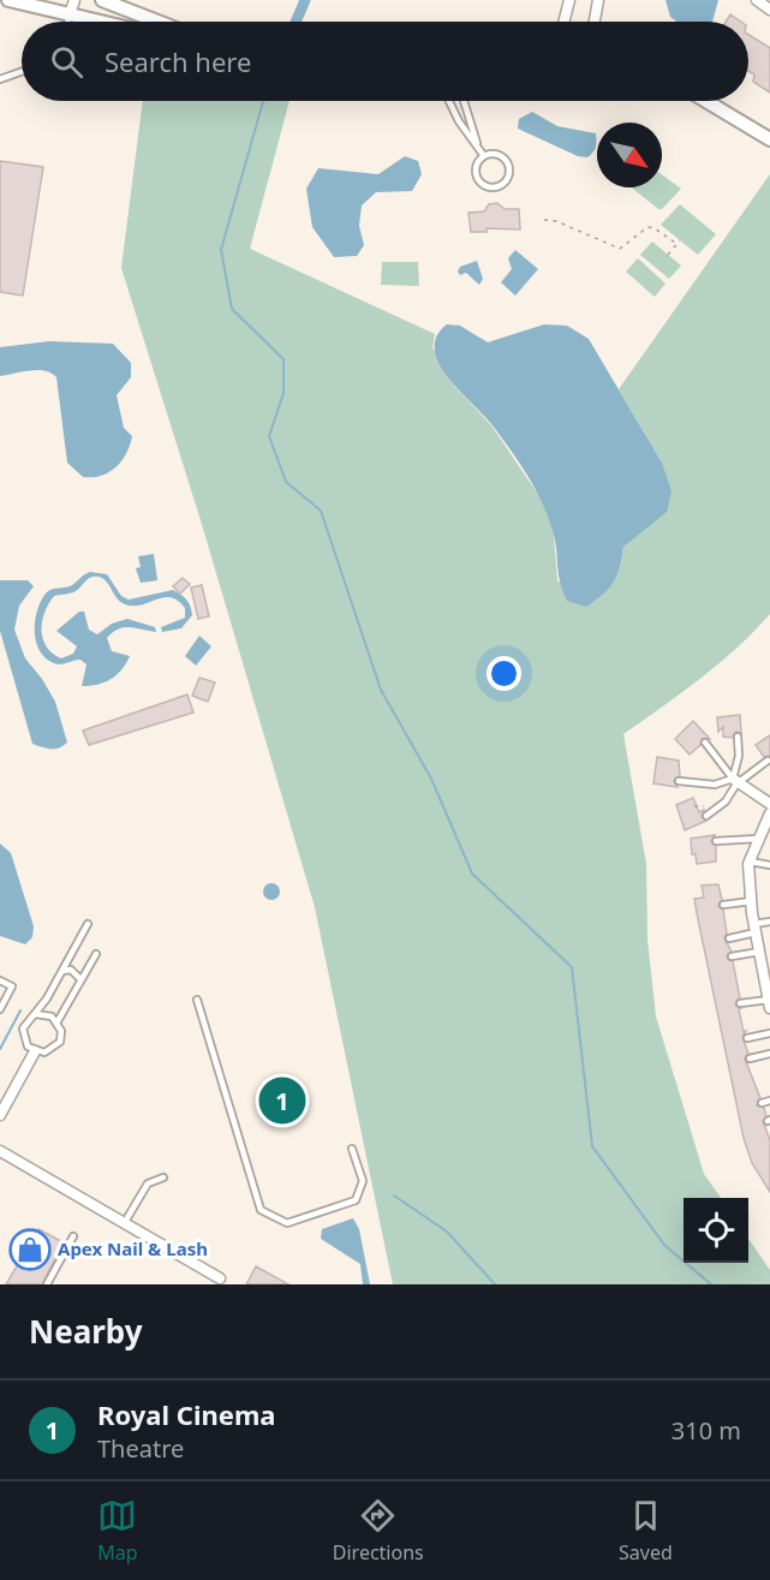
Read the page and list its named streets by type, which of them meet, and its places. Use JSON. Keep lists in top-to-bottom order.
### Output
{
  "places": {
    "shop": ["Apex Nail & Lash"]
  },
  "north": "bottom right",
  "page": {
    "search": "Search here",
    "pins": "1",
    "heading": "Nearby",
    "list": [
      {
        "mark": "1",
        "name": "Royal Cinema",
        "note": "Theatre",
        "value": "310 m"
      }
    ],
    "nav": ["Map", "Directions", "Saved"]
  }
}
